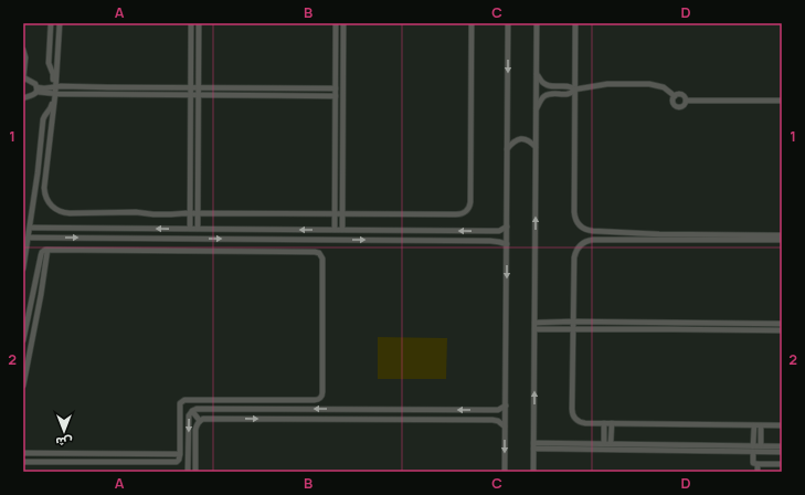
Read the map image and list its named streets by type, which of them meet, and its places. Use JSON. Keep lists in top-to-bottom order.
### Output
{
  "north": "bottom",
  "grid": {
    "columns": [
      "A",
      "B",
      "C",
      "D"
    ],
    "rows": ["1", "2"]
  }
}
